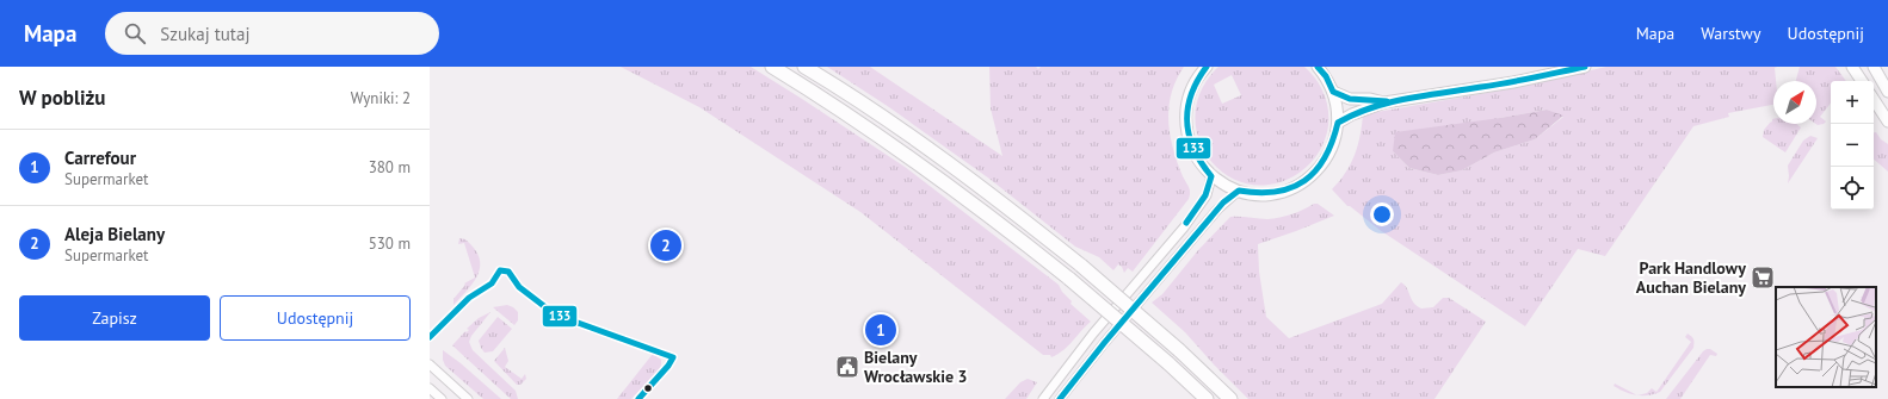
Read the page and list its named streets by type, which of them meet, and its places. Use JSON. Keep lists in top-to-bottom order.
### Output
{
  "places": {
    "supermarket": ["Park Handlowy Auchan Bielany"],
    "public building": ["Bielany Wrocławskie 3"]
  },
  "lines": ["transit line 133"],
  "north": "top right",
  "page": {
    "header": "Mapa",
    "search": "Szukaj tutaj",
    "nav": ["Mapa", "Warstwy", "Udostępnij"],
    "heading": ["W pobliżu", "Wyniki: 2"],
    "map_buttons": ["+", "−"],
    "list": [
      {
        "mark": "1",
        "name": "Carrefour",
        "note": "Supermarket",
        "value": "380 m"
      },
      {
        "mark": "2",
        "name": "Aleja Bielany",
        "note": "Supermarket",
        "value": "530 m"
      }
    ],
    "pins": ["2", "1"],
    "buttons": ["Zapisz", "Udostępnij"]
  }
}
